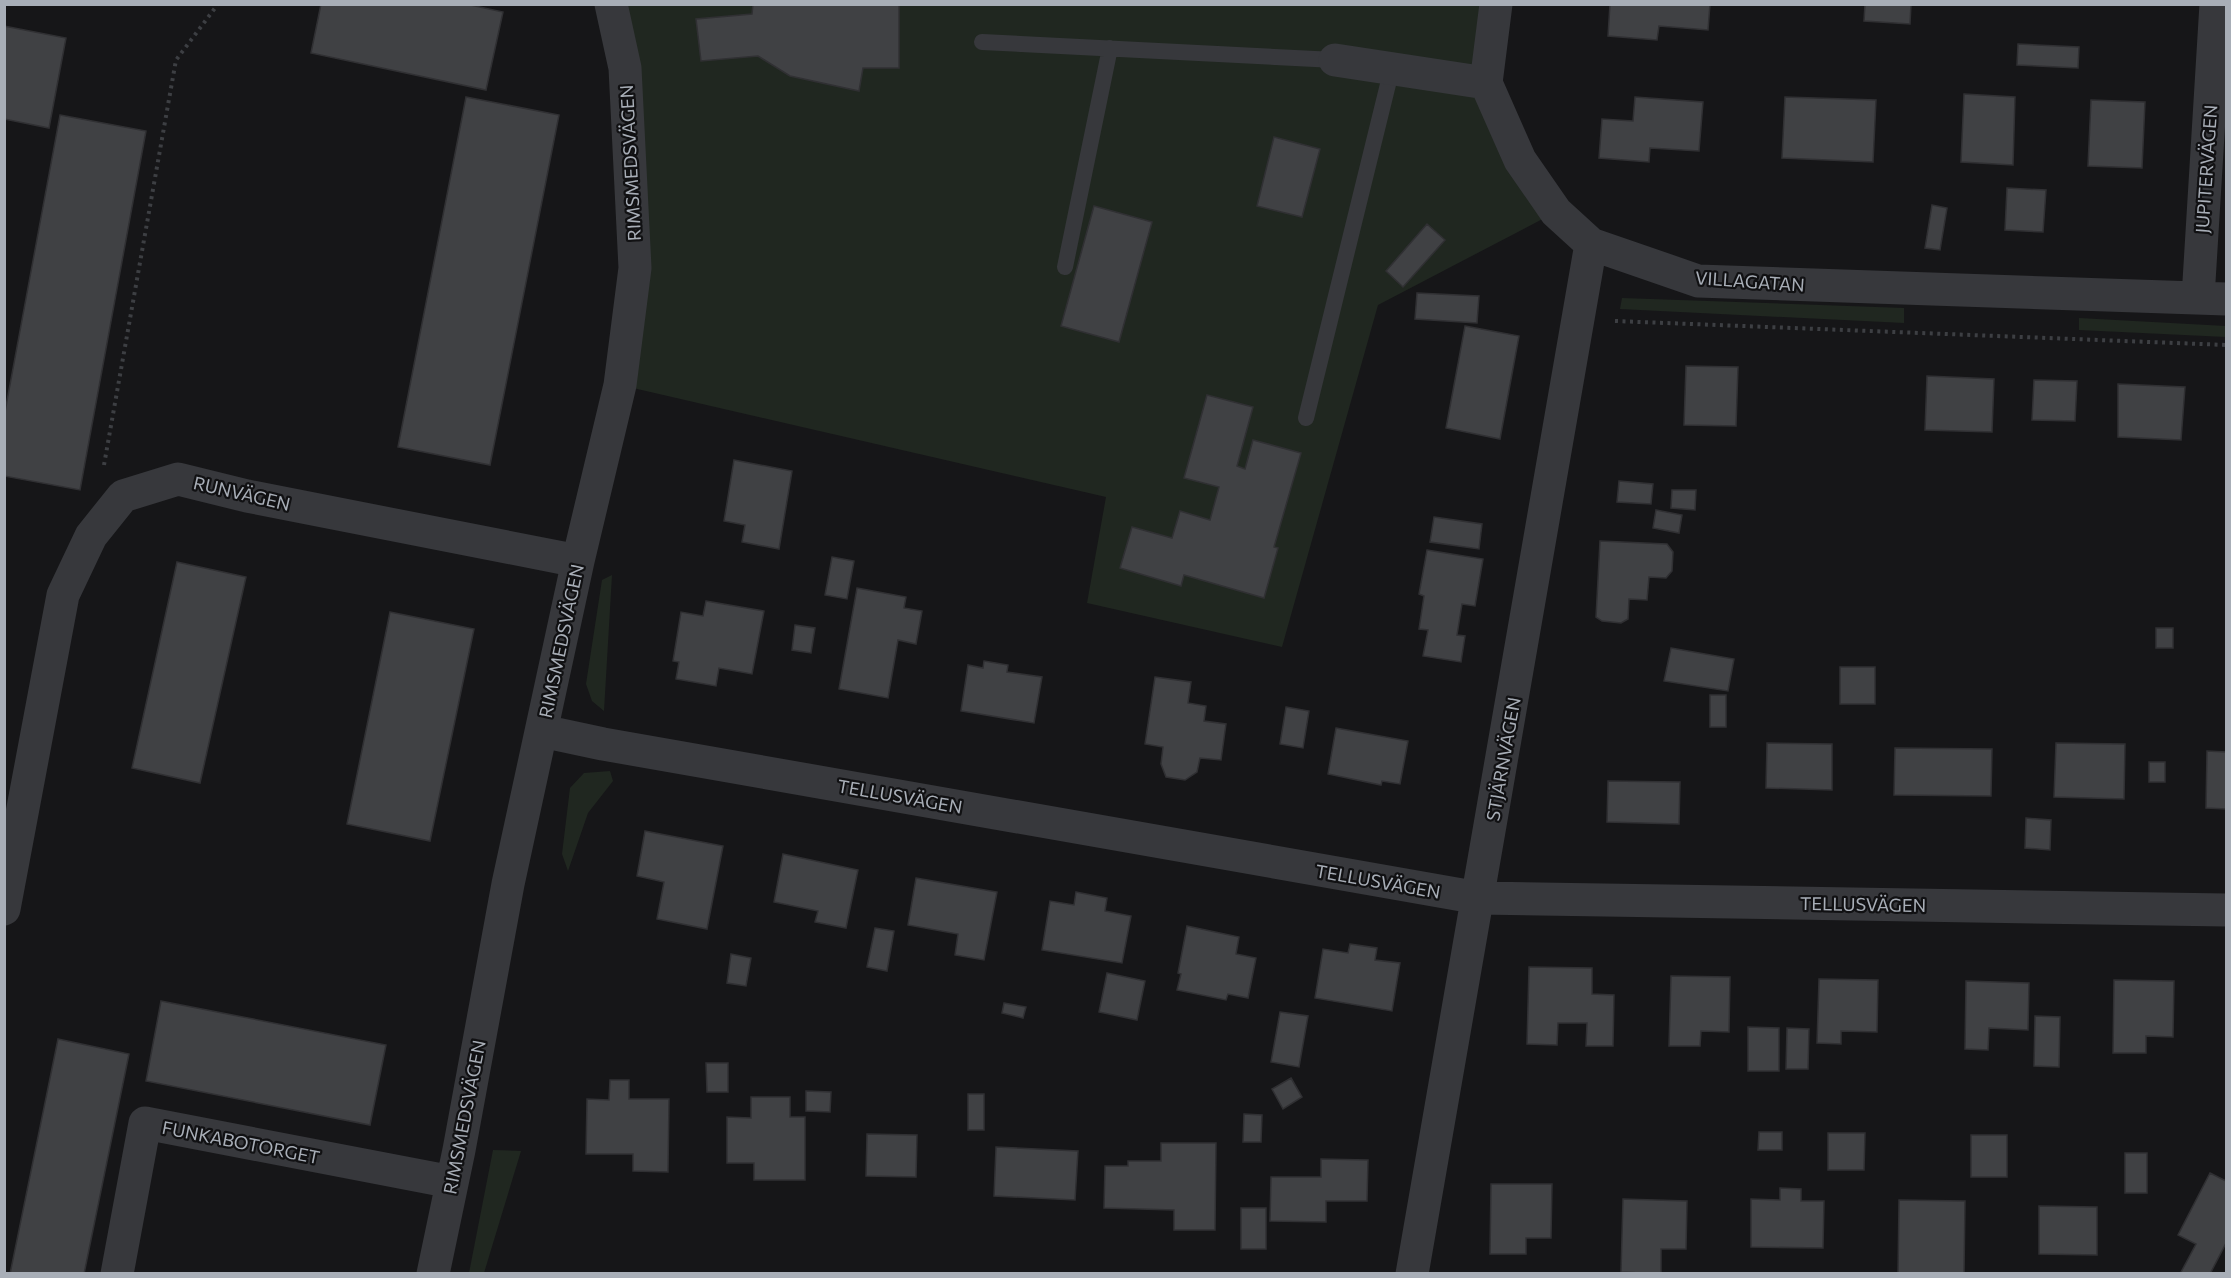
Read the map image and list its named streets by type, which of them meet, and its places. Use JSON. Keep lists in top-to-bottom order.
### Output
{
  "streets": {
    "street": [
      "RIMSMEDSVÄGEN",
      "JUPITERVÄGEN",
      "VILLAGATAN",
      "RUNVÄGEN",
      "STJÄRNVÄGEN",
      "TELLUSVÄGEN",
      "FUNKABOTORGET"
    ]
  },
  "crossings": [
    ["RIMSMEDSVÄGEN", "RUNVÄGEN"],
    ["RIMSMEDSVÄGEN", "TELLUSVÄGEN"],
    ["RIMSMEDSVÄGEN", "FUNKABOTORGET"],
    ["JUPITERVÄGEN", "VILLAGATAN"],
    ["VILLAGATAN", "STJÄRNVÄGEN"],
    ["STJÄRNVÄGEN", "TELLUSVÄGEN"]
  ]
}
